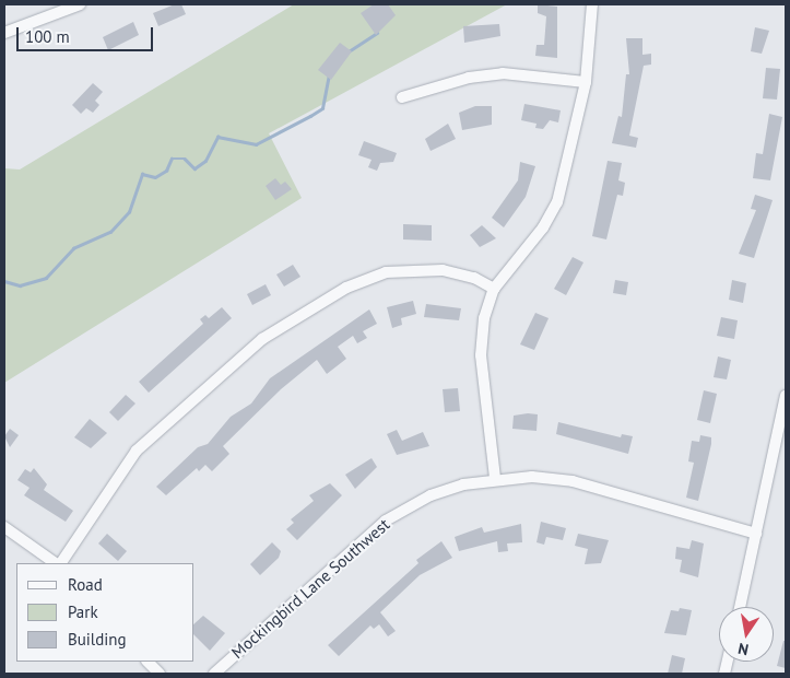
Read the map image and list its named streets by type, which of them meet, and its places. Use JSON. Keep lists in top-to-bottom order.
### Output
{
  "streets": {
    "street": ["Mockingbird Lane Southwest"]
  },
  "legend": ["Road", "Park", "Building"],
  "scale_bar": "100 m",
  "north": "bottom"
}
